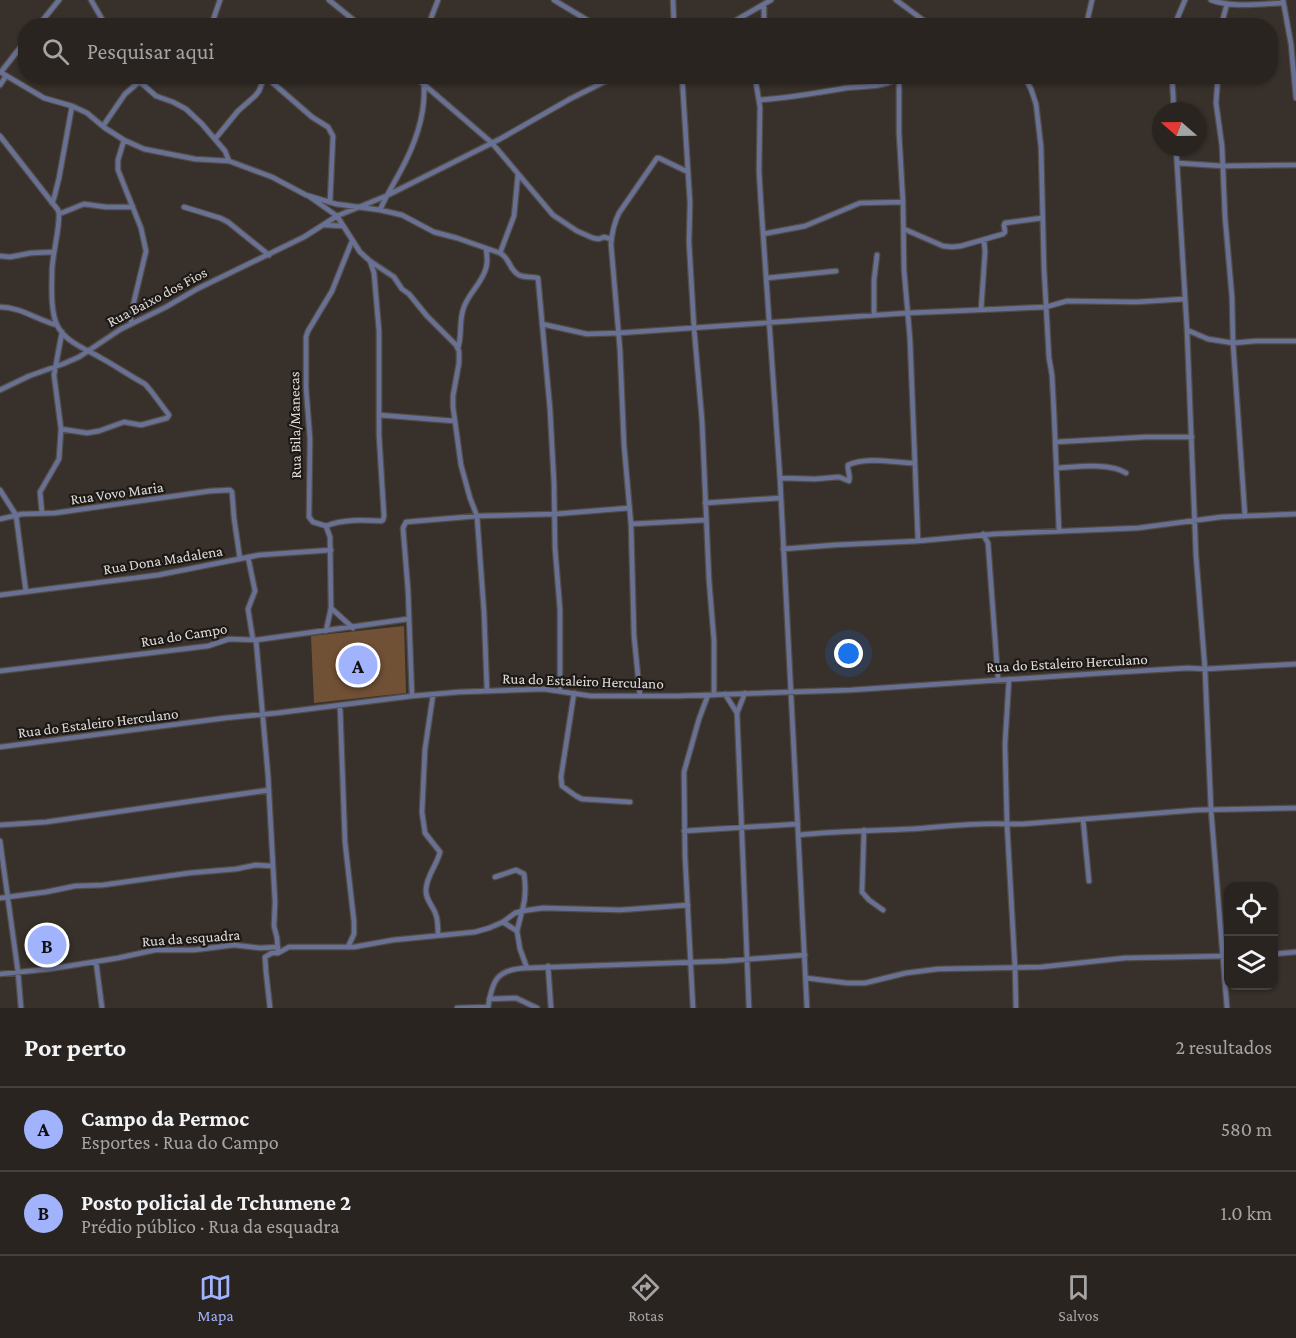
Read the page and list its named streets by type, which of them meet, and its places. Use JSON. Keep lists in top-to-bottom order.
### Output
{
  "streets": {
    "street": [
      "Rua Baixo dos Fios",
      "Rua Bila/Manecas",
      "Rua Vovo Maria",
      "Rua Dona Madalena",
      "Rua do Campo",
      "Rua do Estaleiro Herculano",
      "Rua da esquadra"
    ]
  },
  "crossings": [
    ["Rua Bila/Manecas", "Rua Dona Madalena"],
    ["Rua Bila/Manecas", "Rua do Campo"],
    ["Rua Vovo Maria", "Rua Dona Madalena"]
  ],
  "north": "left",
  "page": {
    "search": "Pesquisar aqui",
    "pins": ["A", "B"],
    "heading": ["Por perto", "2 resultados"],
    "list": [
      {
        "mark": "A",
        "name": "Campo da Permoc",
        "note": "Esportes · Rua do Campo",
        "value": "580 m"
      },
      {
        "mark": "B",
        "name": "Posto policial de Tchumene 2",
        "note": "Prédio público · Rua da esquadra",
        "value": "1.0 km"
      }
    ],
    "nav": ["Mapa", "Rotas", "Salvos"]
  }
}
